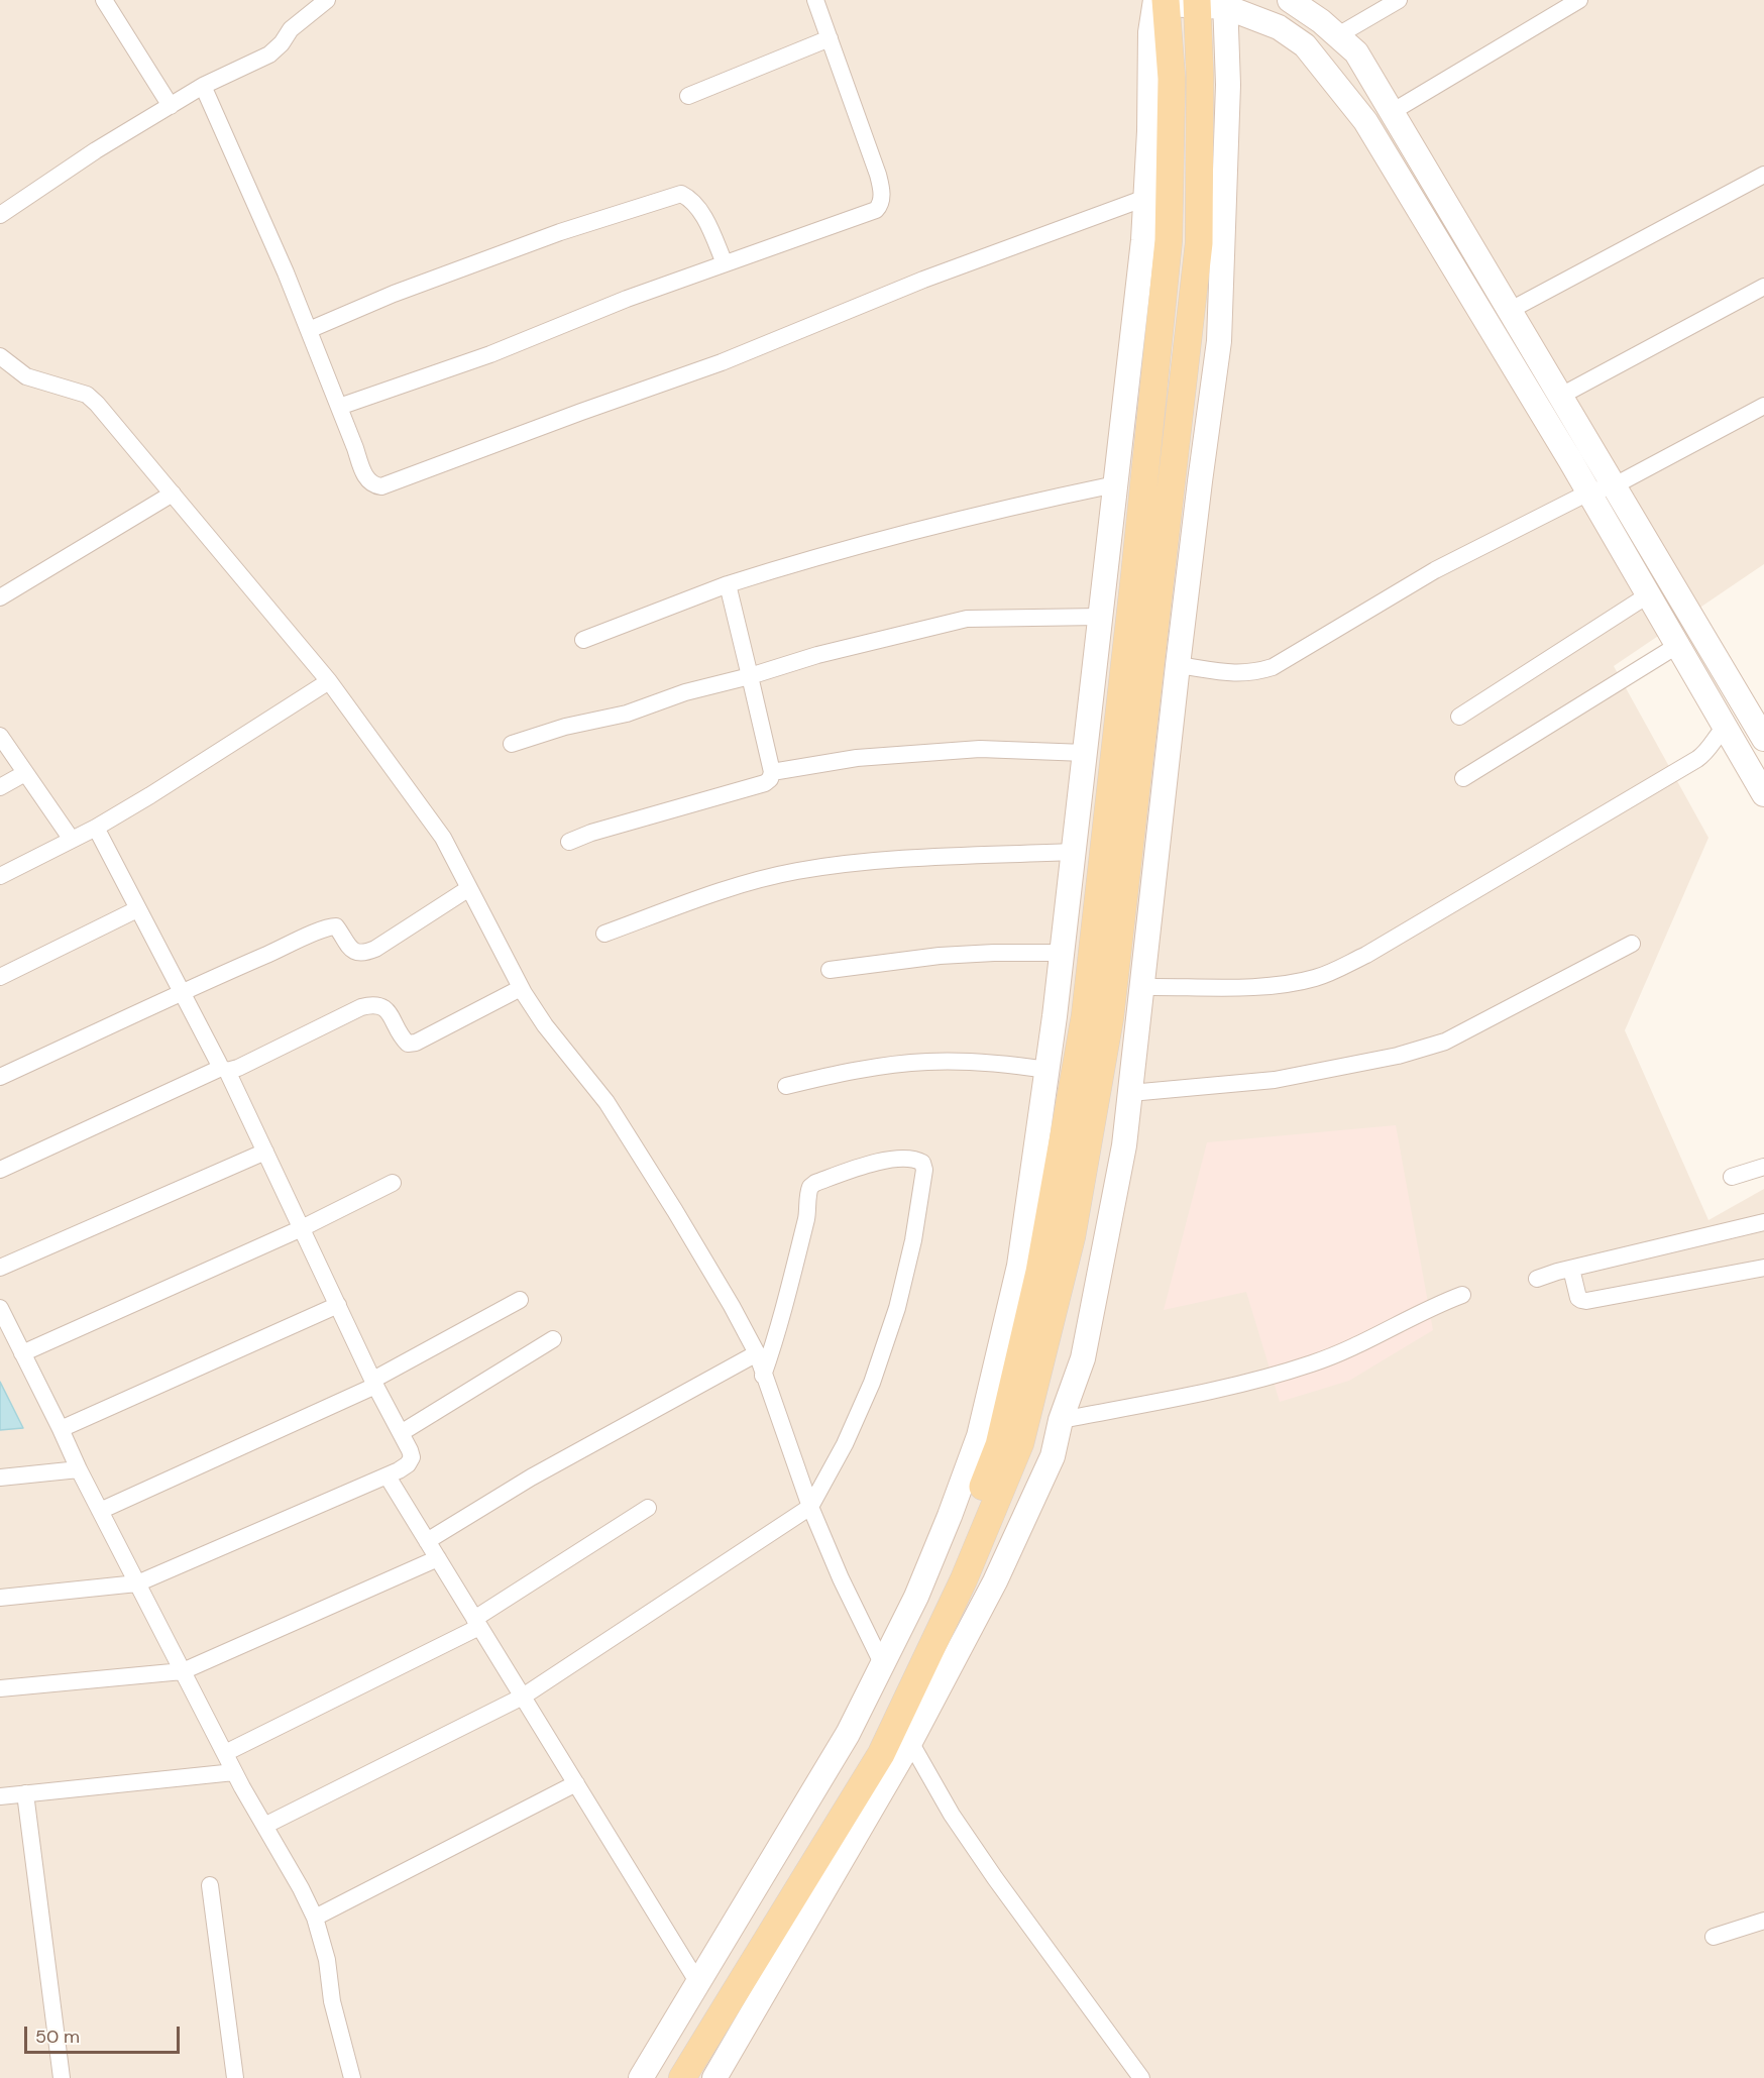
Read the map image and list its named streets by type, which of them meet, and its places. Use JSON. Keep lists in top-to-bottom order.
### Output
{
  "scale_bar": "50 m"
}
